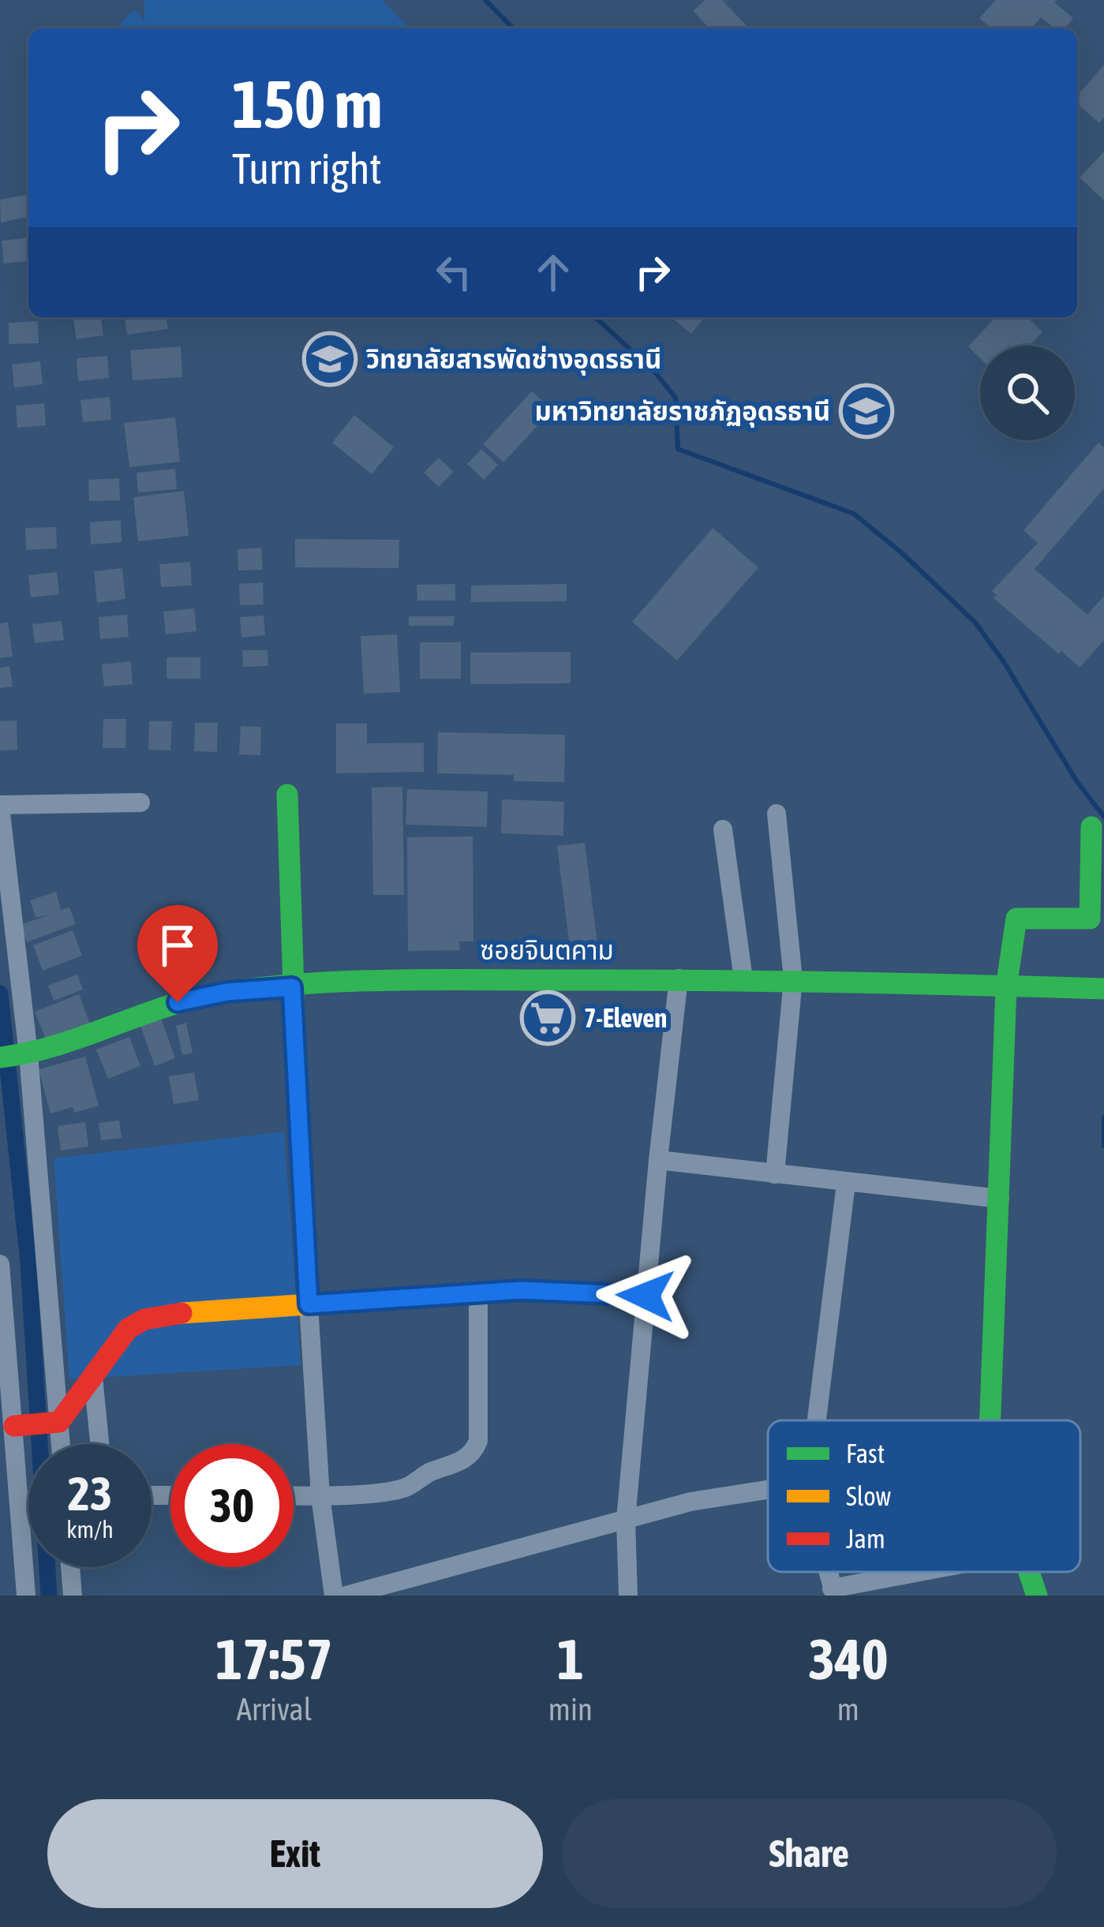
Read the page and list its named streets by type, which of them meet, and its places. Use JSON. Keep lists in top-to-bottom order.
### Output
{
  "streets": {
    "street": ["ซอยจินตคาม"]
  },
  "places": {
    "school or university": ["วิทยาลัยสารพัดช่างอุดรธานี", "มหาวิทยาลัยราชภัฏอุดรธานี"],
    "supermarket": ["7-Eleven"]
  },
  "legend": ["Fast", "Slow", "Jam"],
  "page": {
    "turn": ["150 m", "Turn right"],
    "speed": "23 km/h",
    "limit": "30",
    "eta": [
      "17:57",
      "Arrival",
      "1",
      "min",
      "340",
      "m"
    ],
    "buttons": ["Exit", "Share"]
  }
}
